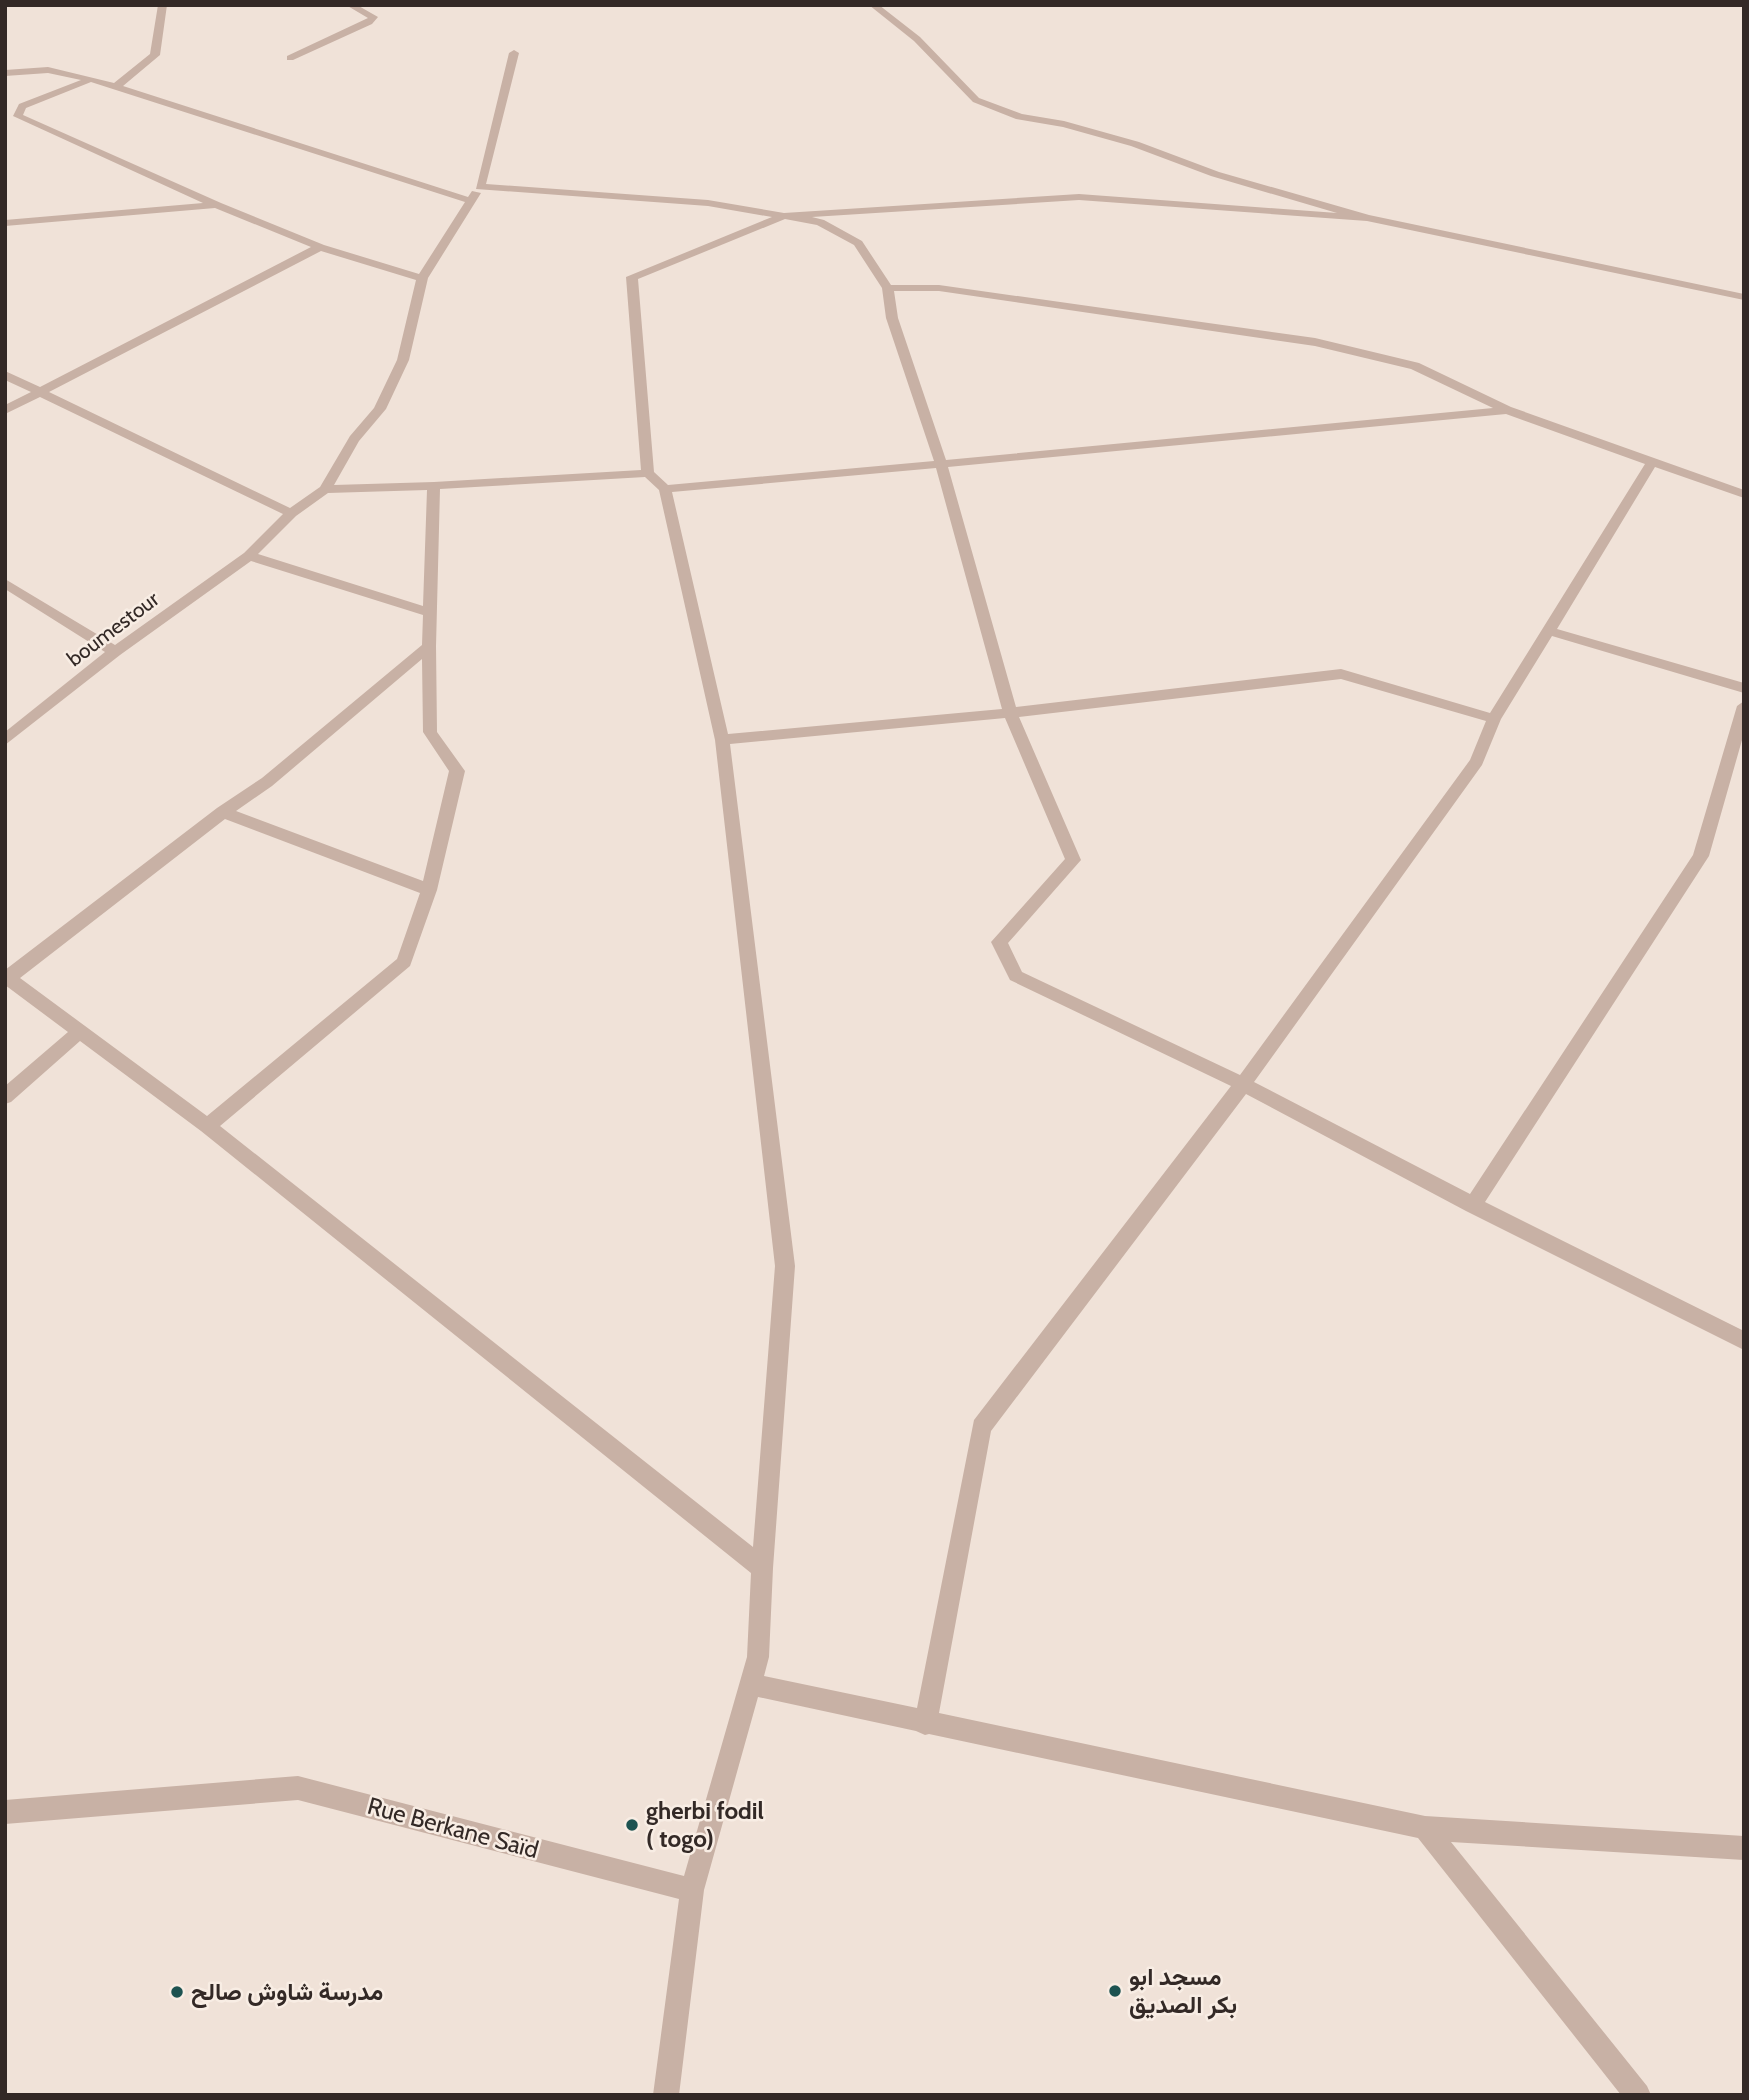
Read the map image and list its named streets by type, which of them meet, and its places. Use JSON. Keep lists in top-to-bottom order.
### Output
{
  "streets": {
    "street": ["boumestour", "Rue Berkane Saïd"]
  },
  "places": ["gherbi fodil ( togo)", "مسجد ابو بكر الصديق", "مدرسة شاوش صالح"]
}
